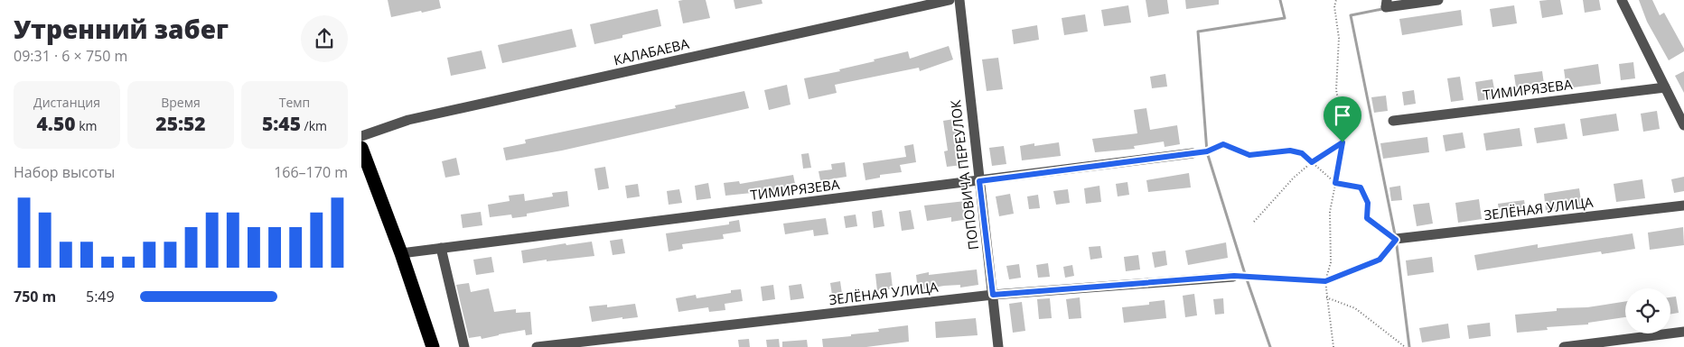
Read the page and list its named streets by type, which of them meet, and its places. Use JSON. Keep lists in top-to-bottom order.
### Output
{
  "streets": {
    "street": [
      "КАЛАБАЕВА",
      "ТИМИРЯЗЕВА",
      "ПОПОВИЧА ПЕРЕУЛОК",
      "ЗЕЛЁНАЯ УЛИЦА"
    ]
  },
  "crossings": [
    ["ТИМИРЯЗЕВА", "ПОПОВИЧА ПЕРЕУЛОК"],
    ["ПОПОВИЧА ПЕРЕУЛОК", "ЗЕЛЁНАЯ УЛИЦА"]
  ],
  "page": {
    "heading": ["Утренний забег", "09:31 · 6 × 750 m"],
    "stats": [
      ["Дистанция", "4.50 km"],
      ["Время", "25:52"],
      ["Темп", "5:45 /km"]
    ],
    "chart": ["Набор высоты", "166–170 m"],
    "list": [
      {
        "name": "750 m",
        "note": "5:49"
      }
    ]
  }
}
